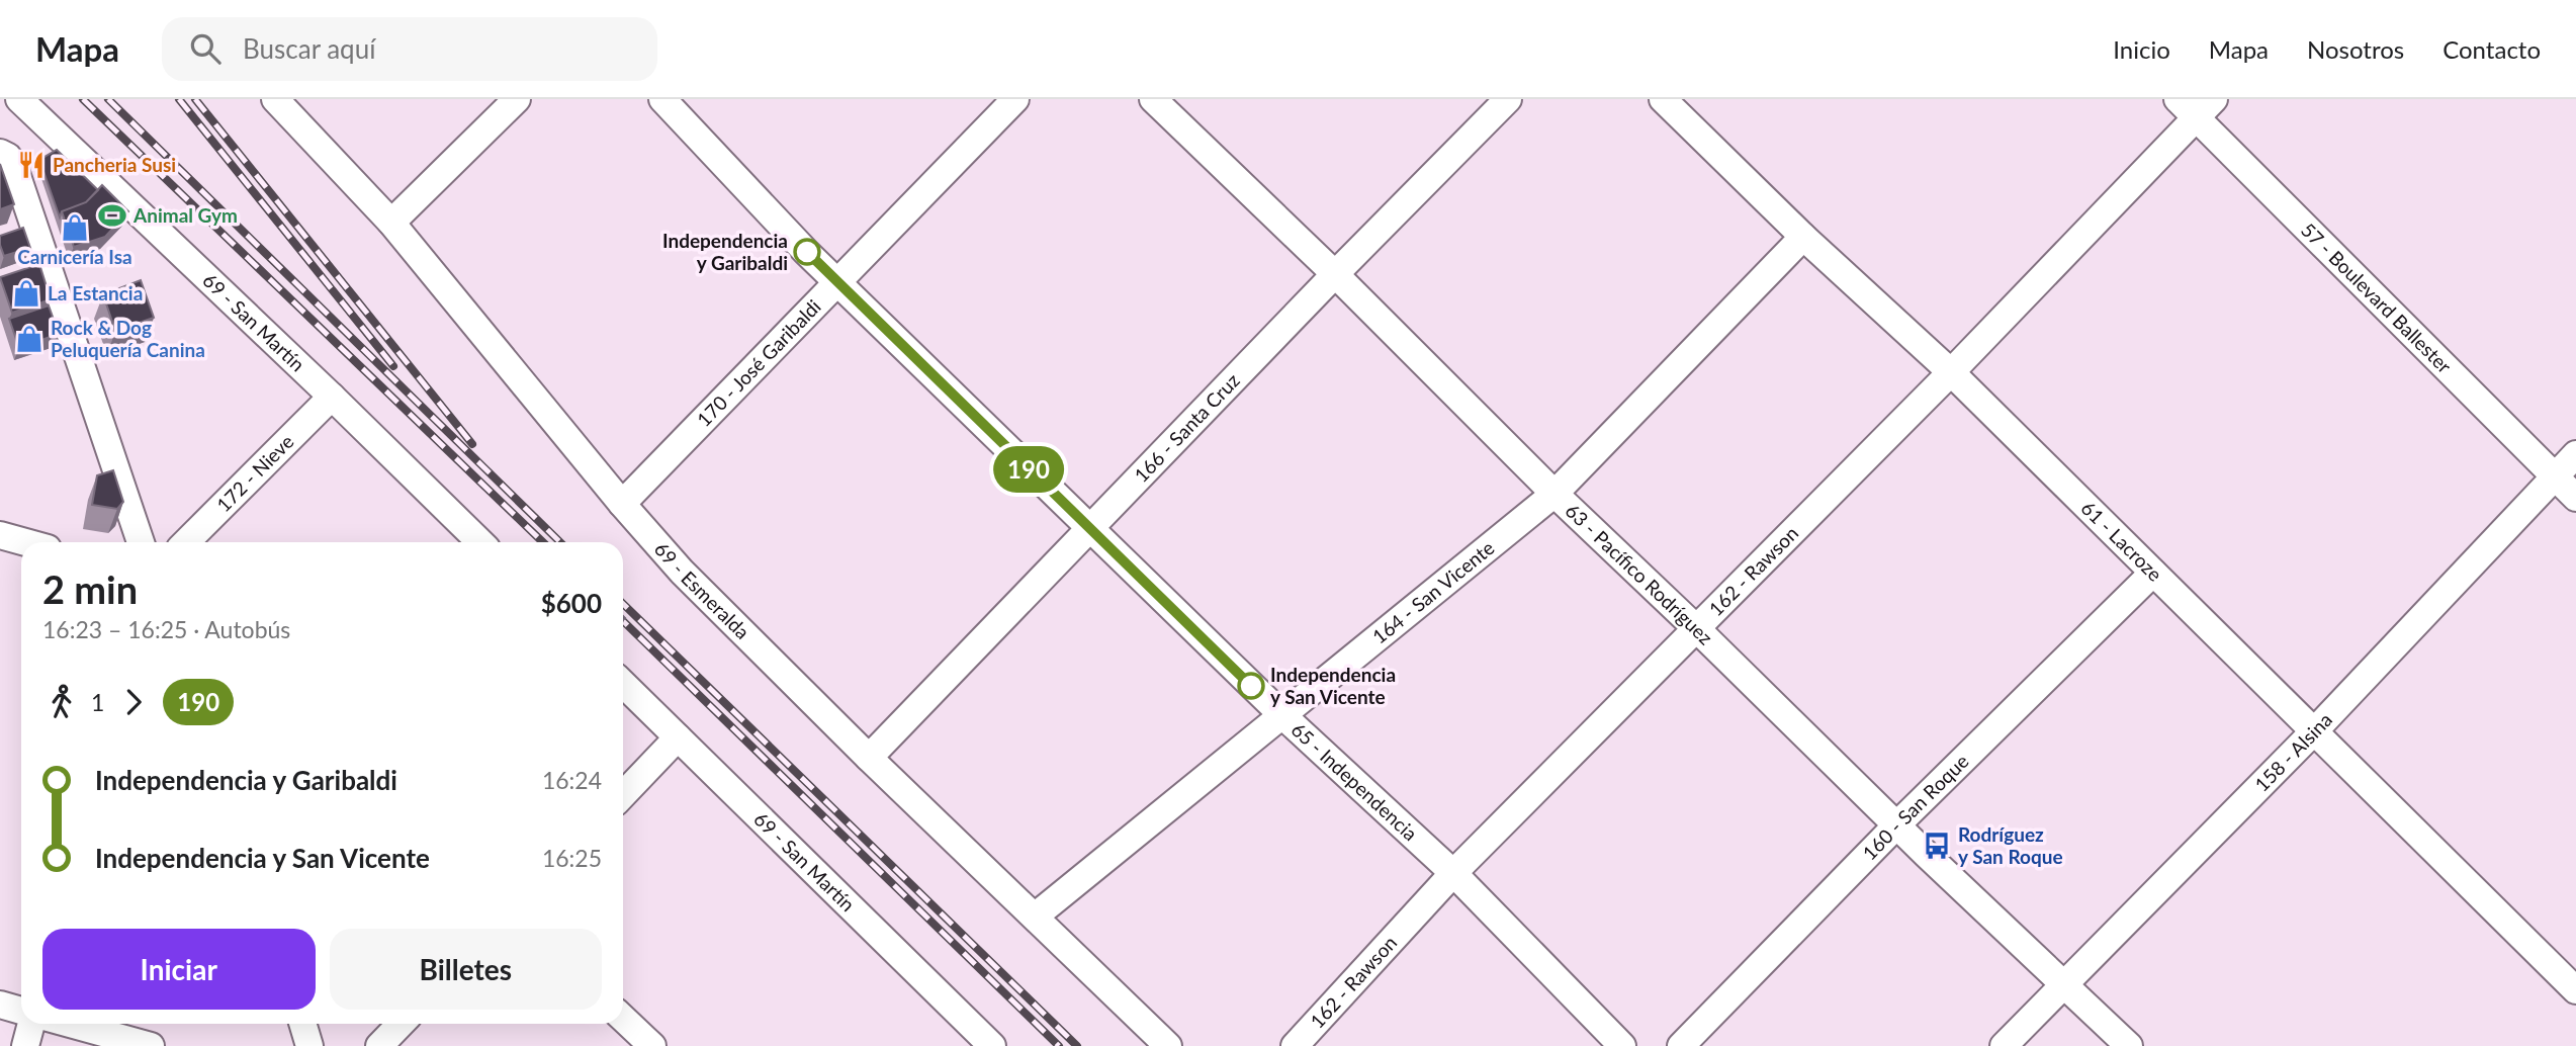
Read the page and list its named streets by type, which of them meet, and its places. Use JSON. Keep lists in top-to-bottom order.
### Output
{
  "streets": {
    "street": [
      "57 - Boulevard Ballester",
      "69 - San Martín",
      "170 - José Garibaldi",
      "166 - Santa Cruz",
      "172 - Nieve",
      "61 - Lacroze",
      "162 - Rawson",
      "63 - Pacífico Rodríguez",
      "69 - Esmeralda",
      "164 - San Vicente",
      "158 - Alsina",
      "65 - Independencia",
      "160 - San Roque"
    ]
  },
  "crossings": [
    ["57 - Boulevard Ballester", "162 - Rawson"],
    ["57 - Boulevard Ballester", "158 - Alsina"],
    ["69 - San Martín", "172 - Nieve"],
    ["170 - José Garibaldi", "69 - Esmeralda"],
    ["170 - José Garibaldi", "65 - Independencia"],
    ["166 - Santa Cruz", "63 - Pacífico Rodríguez"],
    ["166 - Santa Cruz", "69 - Esmeralda"],
    ["166 - Santa Cruz", "65 - Independencia"],
    ["61 - Lacroze", "162 - Rawson"],
    ["61 - Lacroze", "164 - San Vicente"],
    ["61 - Lacroze", "158 - Alsina"],
    ["61 - Lacroze", "160 - San Roque"],
    ["162 - Rawson", "63 - Pacífico Rodríguez"],
    ["162 - Rawson", "65 - Independencia"],
    ["63 - Pacífico Rodríguez", "164 - San Vicente"],
    ["63 - Pacífico Rodríguez", "158 - Alsina"],
    ["63 - Pacífico Rodríguez", "160 - San Roque"],
    ["69 - Esmeralda", "164 - San Vicente"],
    ["164 - San Vicente", "65 - Independencia"]
  ],
  "places": {
    "restaurant": ["Pancheria Susi"],
    "sports": ["Animal Gym"],
    "shop": ["Carnicería Isa", "La Estancia", "Rock & Dog Peluquería Canina"],
    "other": ["Independencia y Garibaldi", "Independencia y San Vicente"],
    "bus stop": ["Rodríguez y San Roque"]
  },
  "lines": ["bus line 190"],
  "page": {
    "header": "Mapa",
    "search": "Buscar aquí",
    "nav": [
      "Inicio",
      "Mapa",
      "Nosotros",
      "Contacto"
    ],
    "on_map": "190",
    "heading": ["2 min", "16:23 – 16:25 · Autobús", "$600"],
    "legs": ["1", "190"],
    "list": [
      {
        "name": "Independencia y Garibaldi",
        "value": "16:24"
      },
      {
        "name": "Independencia y San Vicente",
        "value": "16:25"
      }
    ],
    "buttons": ["Iniciar", "Billetes"]
  }
}
